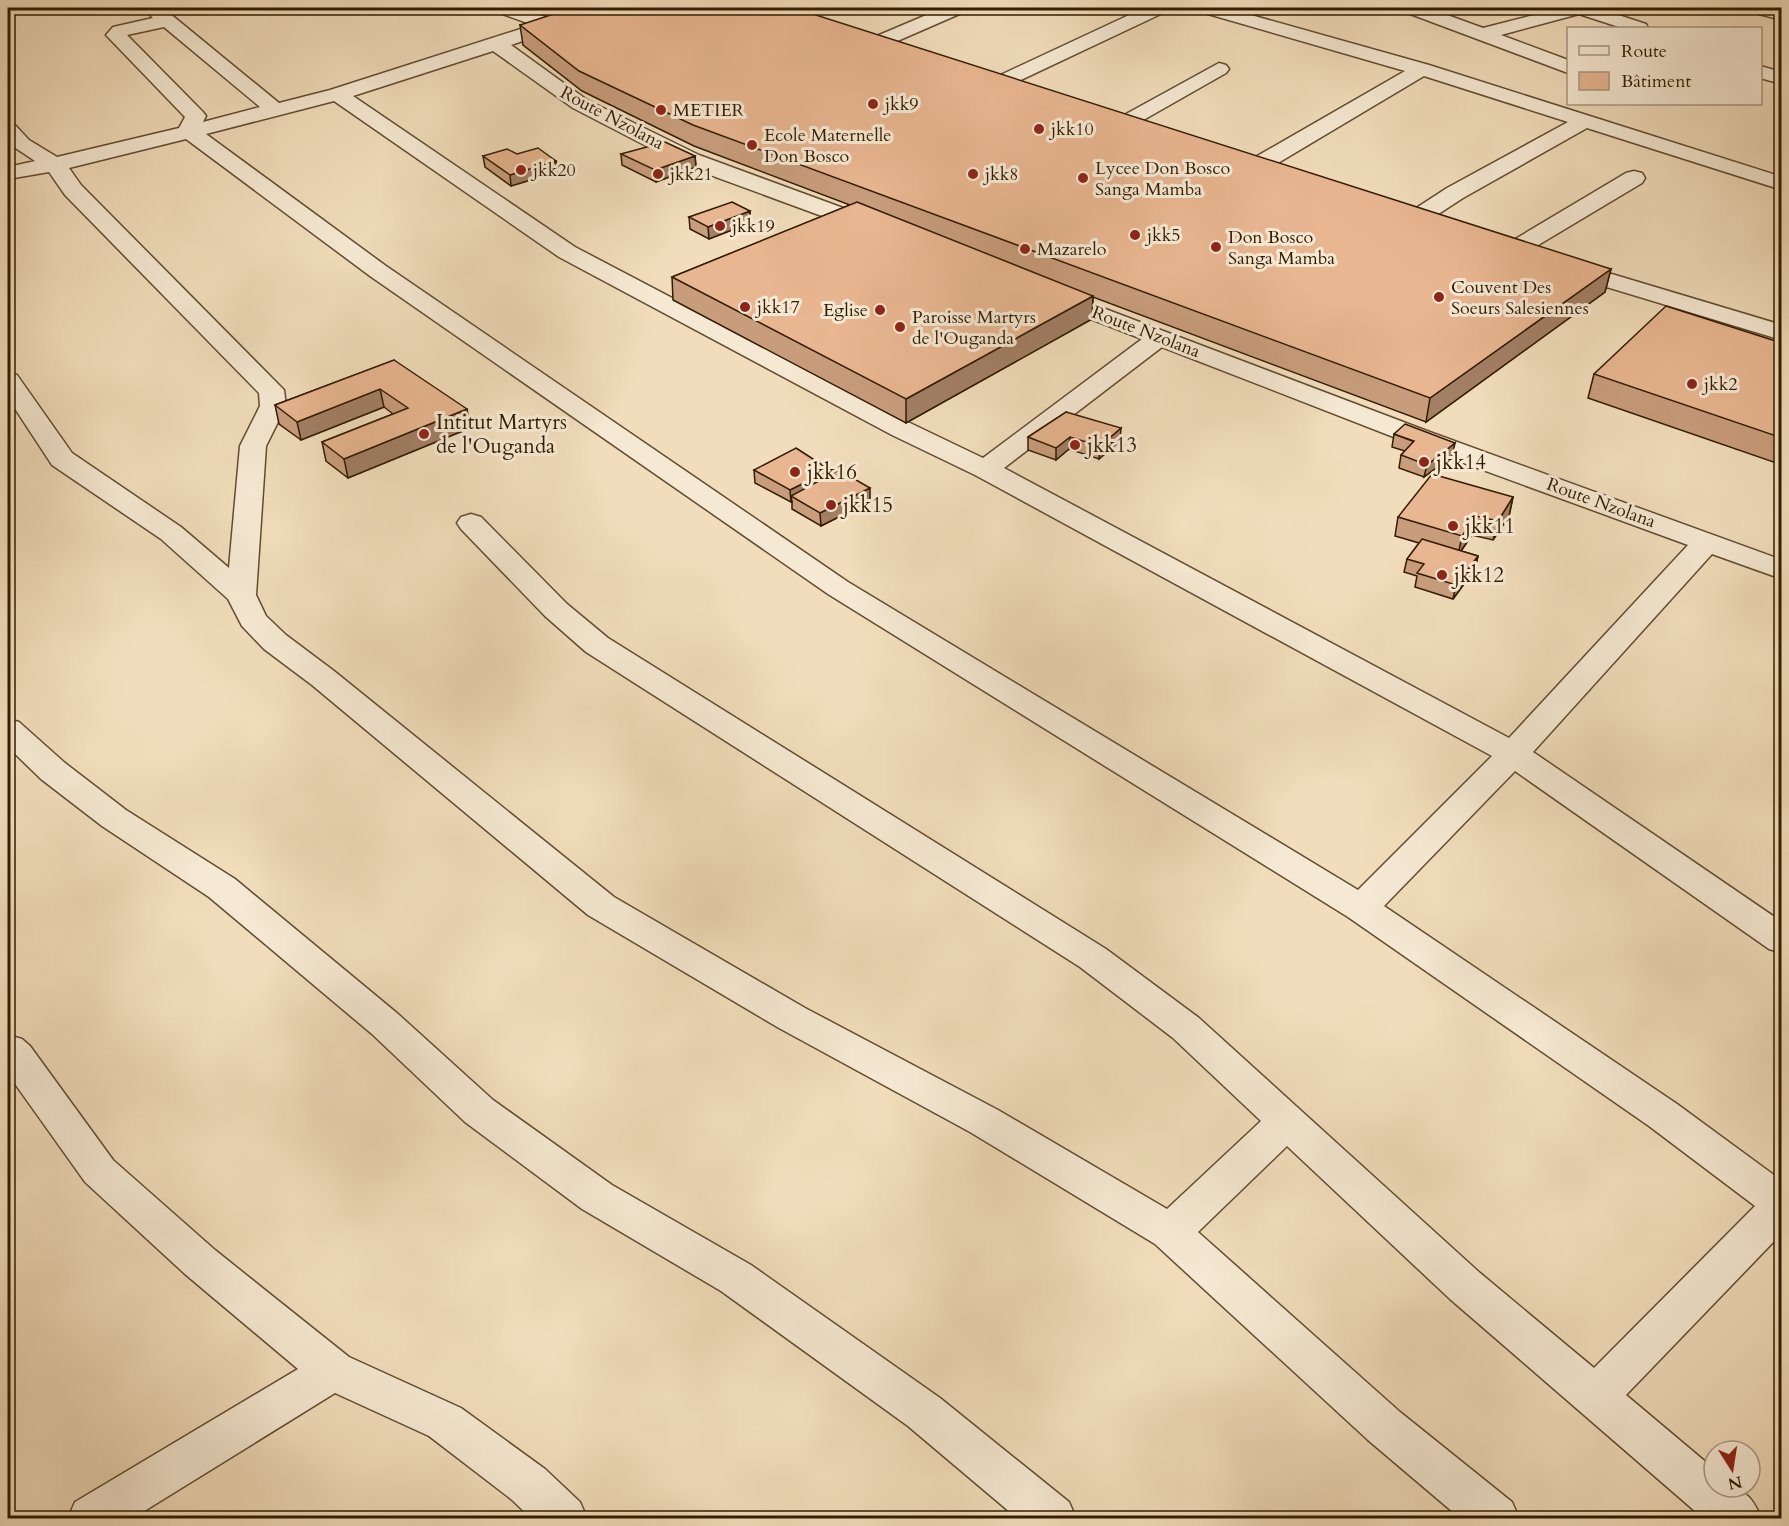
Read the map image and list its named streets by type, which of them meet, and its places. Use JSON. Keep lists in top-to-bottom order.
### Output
{
  "streets": {
    "street": ["Route Nzolana"]
  },
  "places": [
    "jkk9",
    "METIER",
    "jkk10",
    "Ecole Maternelle Don Bosco",
    "jkk20",
    "jkk21",
    "jkk8",
    "Lycee Don Bosco Sanga Mamba",
    "jkk19",
    "jkk5",
    "Don Bosco Sanga Mamba",
    "Mazarelo",
    "Couvent Des Soeurs Salesiennes",
    "jkk17",
    "Eglise",
    "Paroisse Martyrs de l'Ouganda",
    "jkk2",
    "Intitut Martyrs de l'Ouganda",
    "jkk13",
    "jkk14",
    "jkk16",
    "jkk15",
    "jkk11",
    "jkk12"
  ],
  "legend": ["Route", "Bâtiment"],
  "north": "bottom"
}
